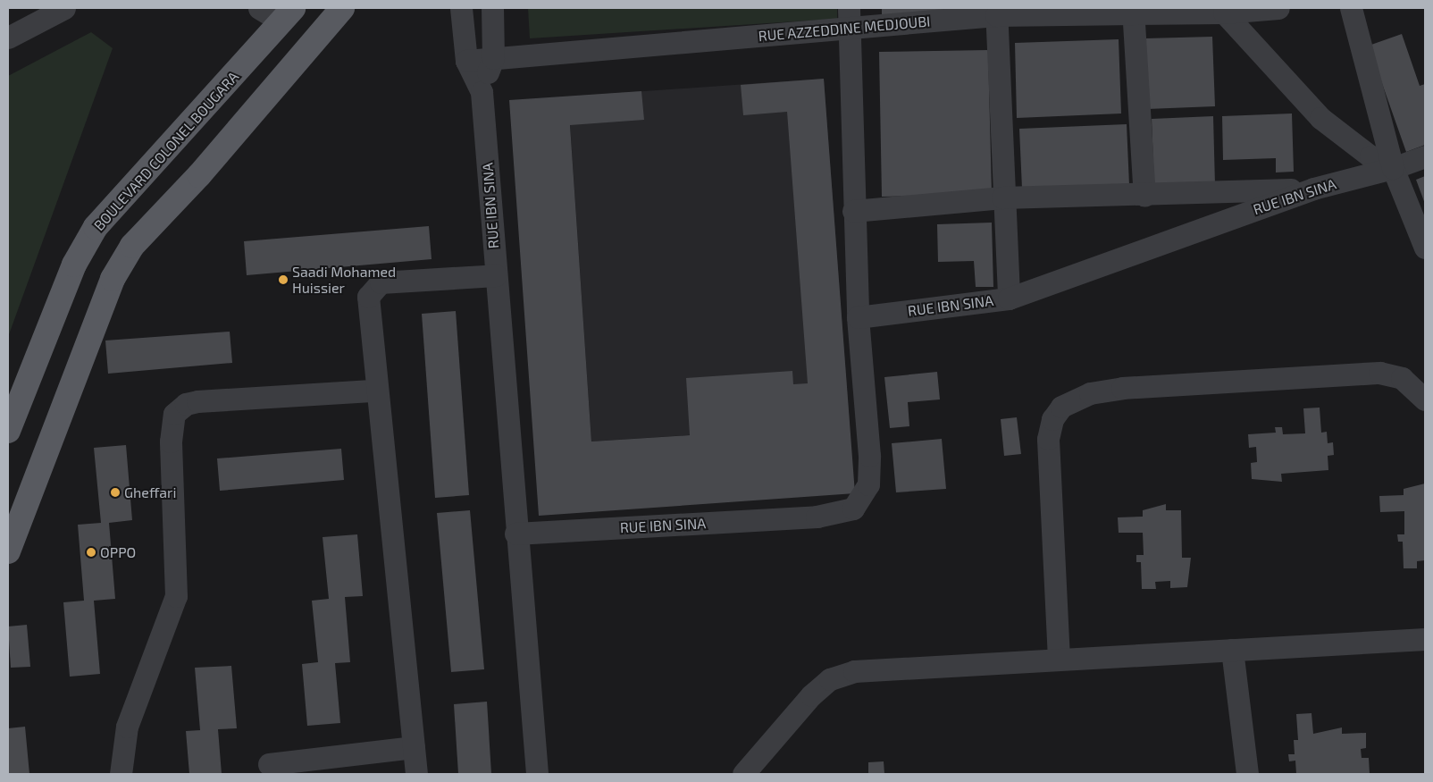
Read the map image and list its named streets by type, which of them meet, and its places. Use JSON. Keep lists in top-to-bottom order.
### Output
{
  "streets": {
    "main road": ["BOULEVARD COLONEL BOUGARA"],
    "street": ["RUE AZZEDDINE MEDJOUBI", "RUE IBN SINA"]
  },
  "places": ["Saadi Mohamed Huissier", "Gheffari", "OPPO"]
}
